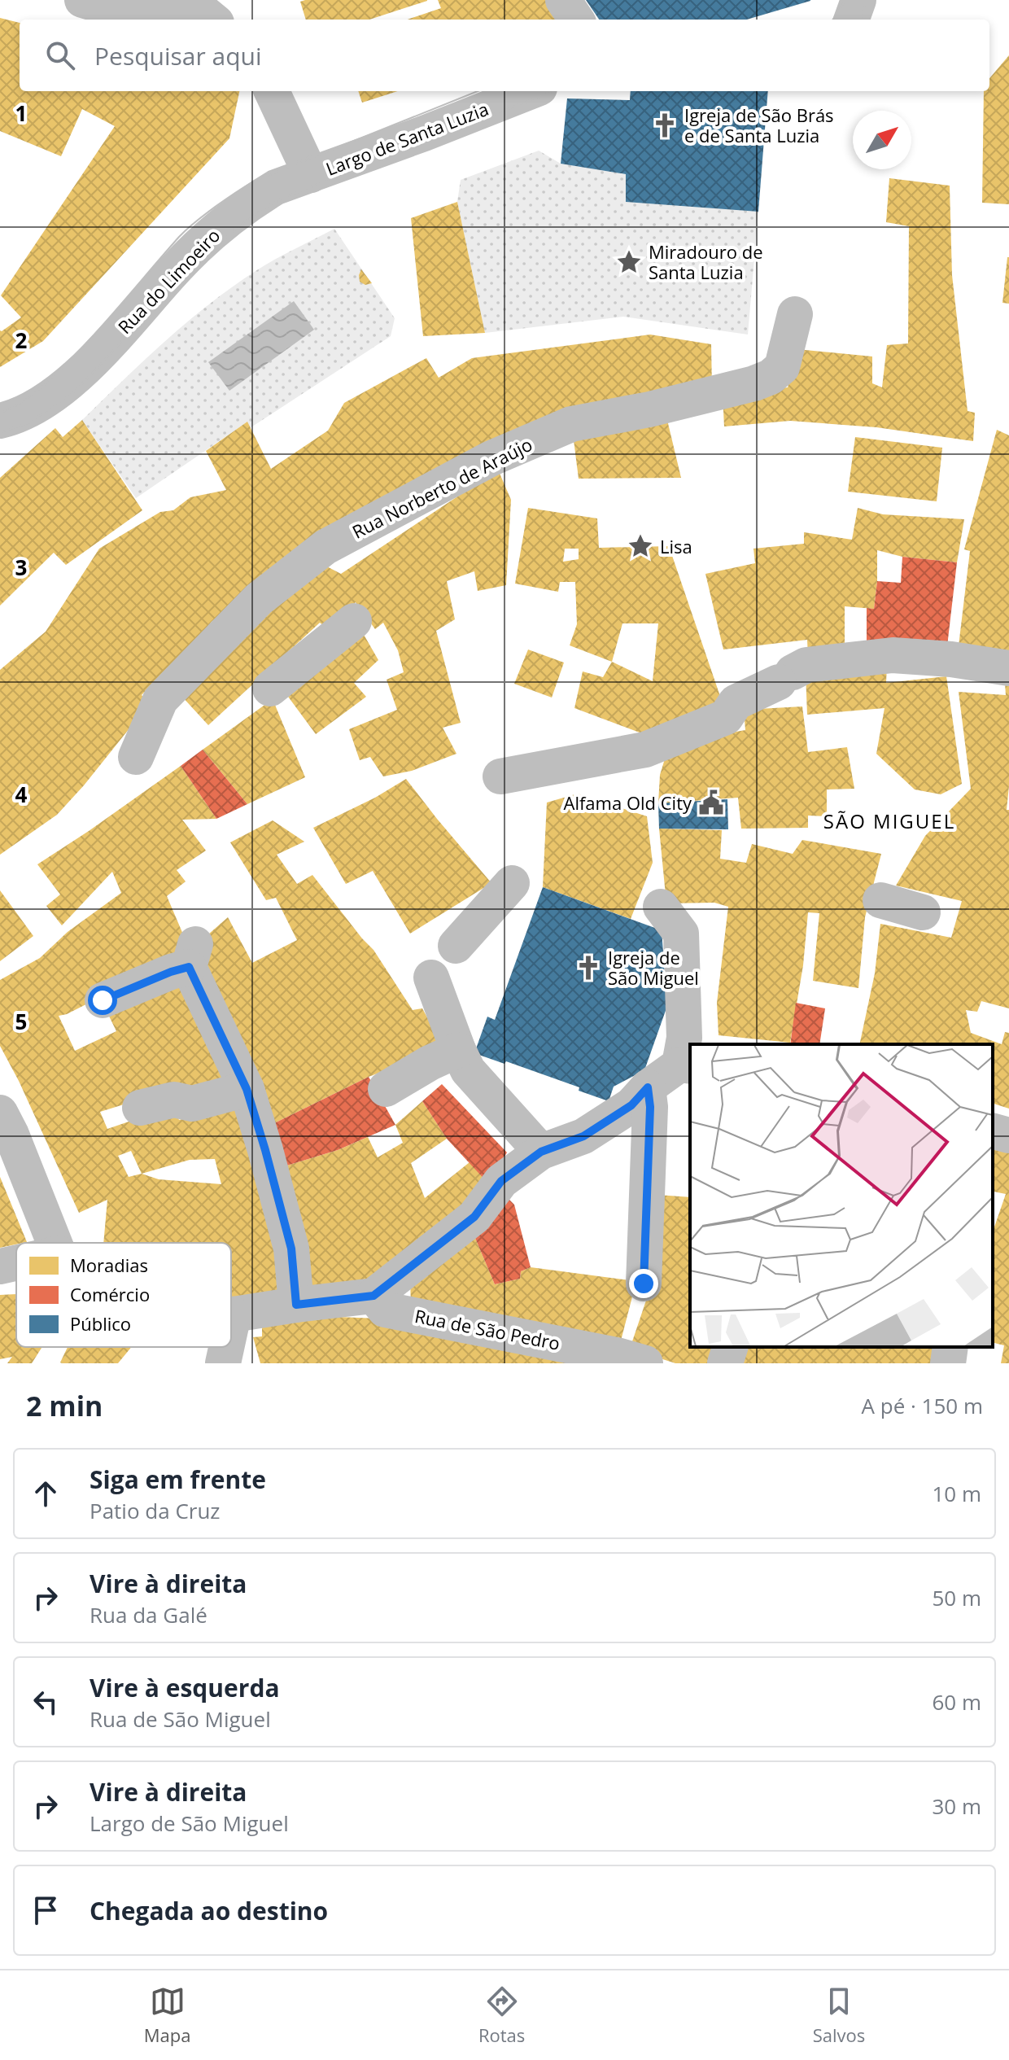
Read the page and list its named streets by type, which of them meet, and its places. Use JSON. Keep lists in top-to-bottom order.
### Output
{
  "streets": {
    "street": [
      "Largo de Santa Luzia",
      "Rua do Limoeiro",
      "Rua Norberto de Araújo",
      "Rua de São Pedro"
    ]
  },
  "crossings": [
    ["Largo de Santa Luzia", "Rua do Limoeiro"]
  ],
  "districts": ["SÃO MIGUEL"],
  "places": {
    "church": ["Igreja de São Brás e de Santa Luzia", "Igreja de São Miguel"],
    "place": ["Miradouro de Santa Luzia", "Lisa"],
    "public building": ["Alfama Old City"]
  },
  "legend": ["Moradias", "Comércio", "Público"],
  "north": "top right",
  "page": {
    "search": "Pesquisar aqui",
    "heading": ["2 min", "A pé · 150 m"],
    "list": [
      ["Siga em frente", "Patio da Cruz", "10 m"],
      ["Vire à direita", "Rua da Galé", "50 m"],
      ["Vire à esquerda", "Rua de São Miguel", "60 m"],
      ["Vire à direita", "Largo de São Miguel", "30 m"],
      "Chegada ao destino"
    ],
    "nav": ["Mapa", "Rotas", "Salvos"]
  },
  "grid": {
    "rows": [
      "1",
      "2",
      "3",
      "4",
      "5"
    ]
  }
}
